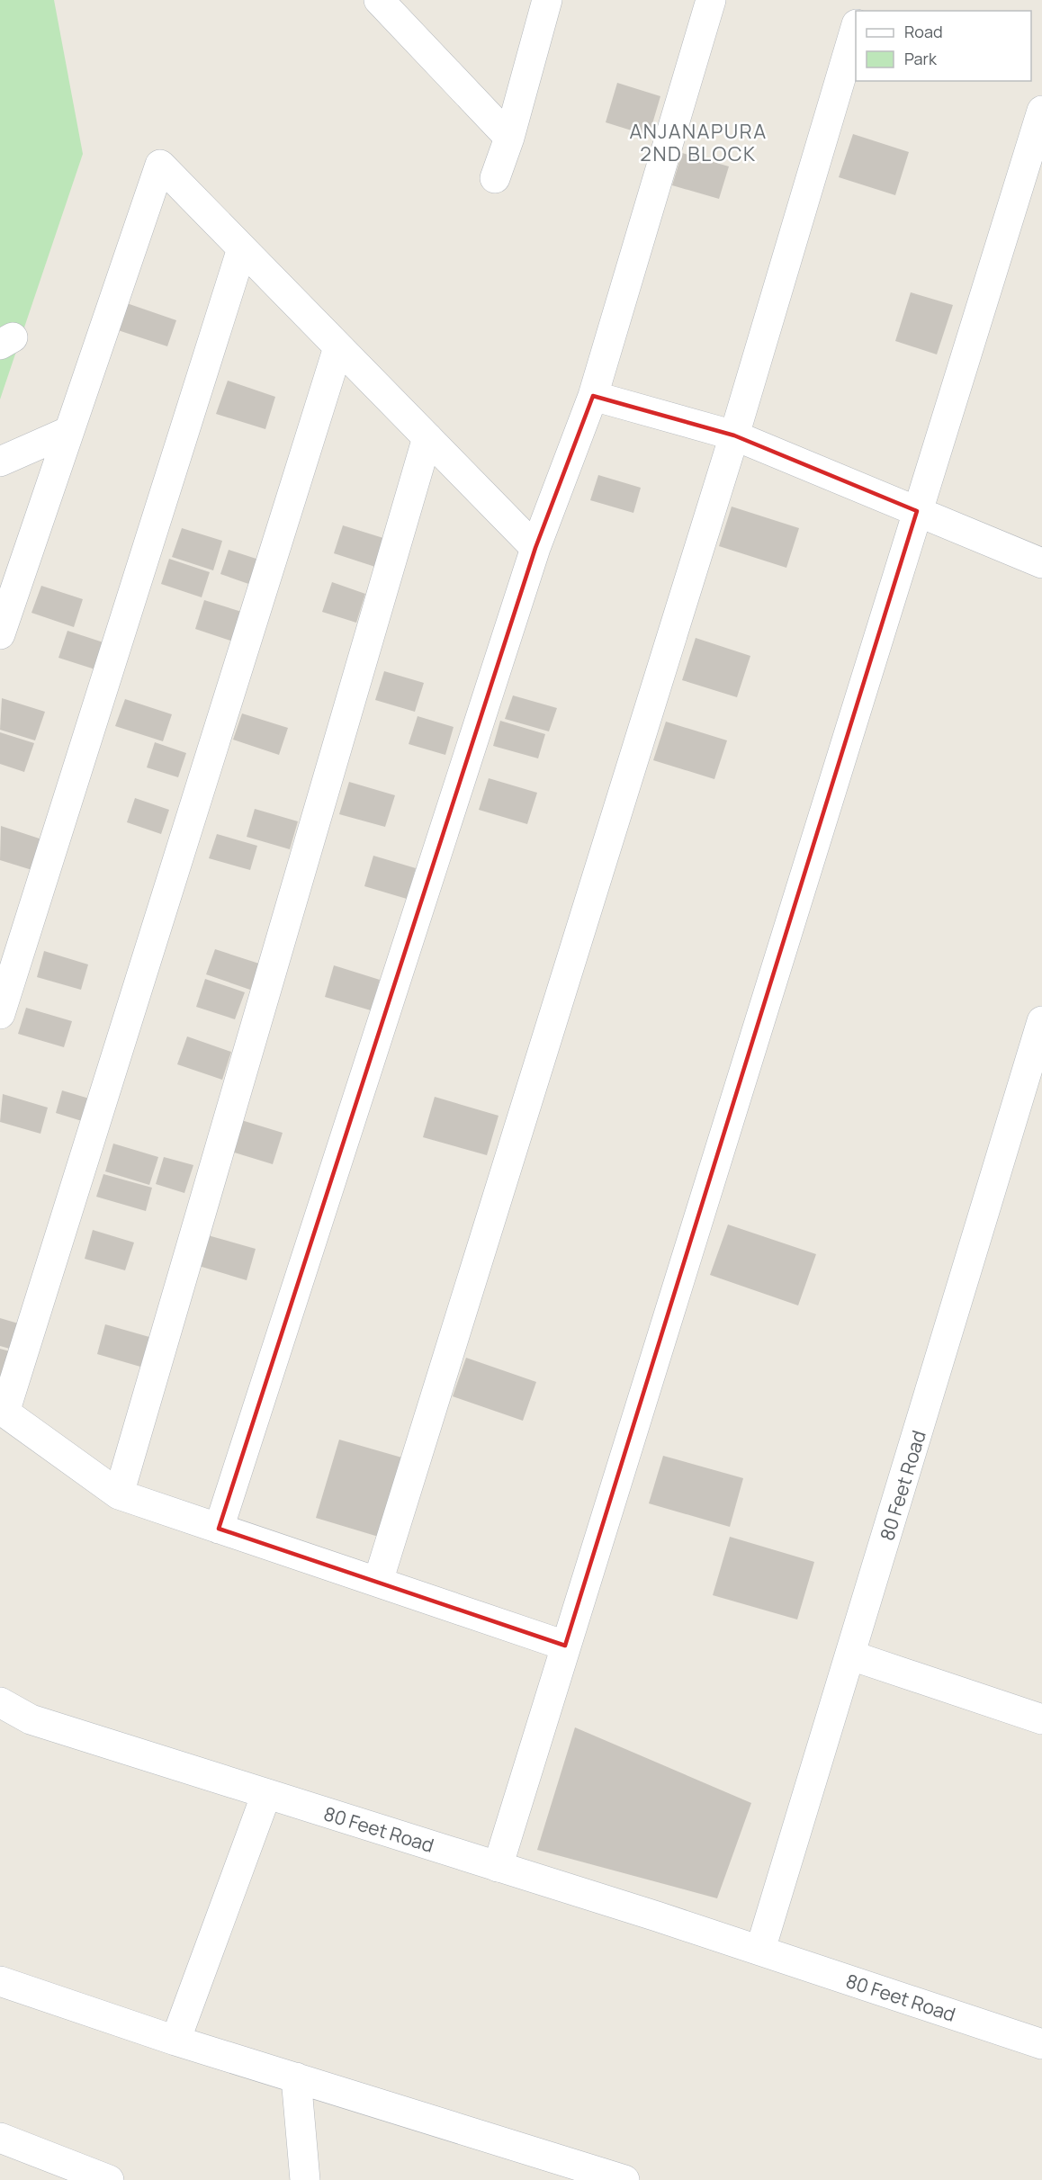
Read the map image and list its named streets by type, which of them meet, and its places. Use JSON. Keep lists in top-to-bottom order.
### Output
{
  "streets": {
    "street": ["80 Feet Road"]
  },
  "districts": ["ANJANAPURA 2ND BLOCK"],
  "legend": ["Road", "Park"]
}
